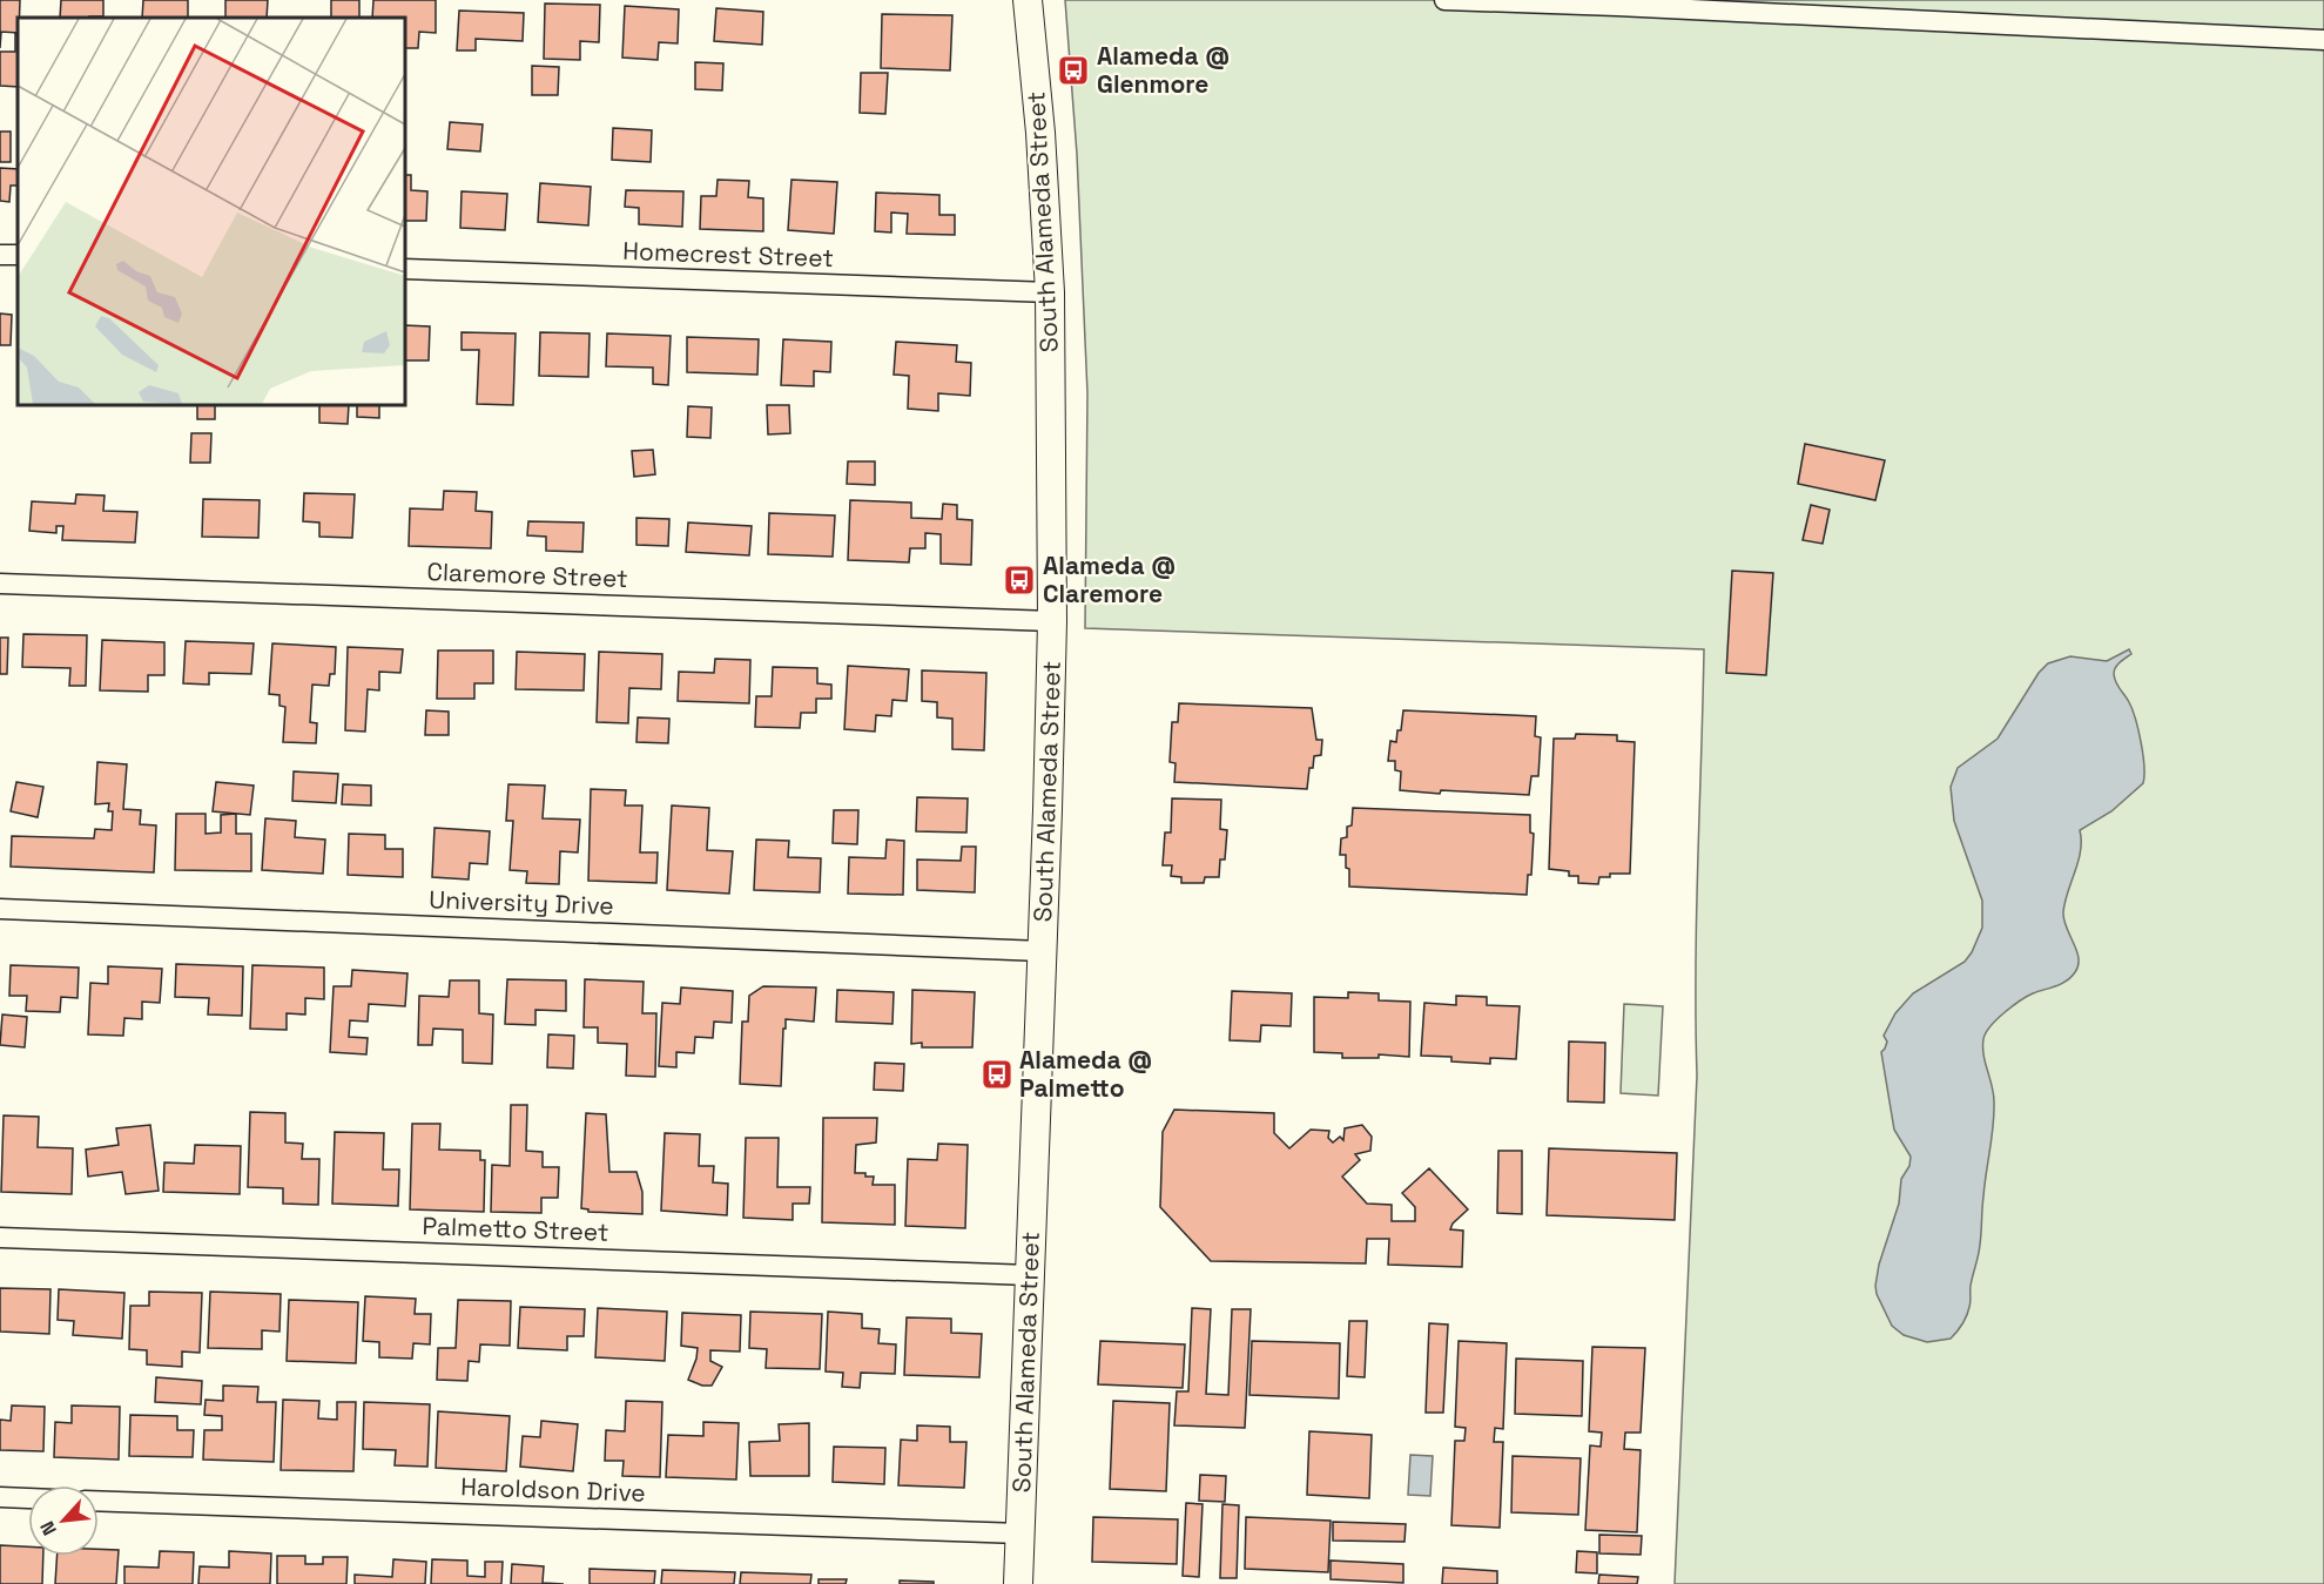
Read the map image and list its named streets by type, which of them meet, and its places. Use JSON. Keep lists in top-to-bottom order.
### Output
{
  "streets": {
    "main road": ["South Alameda Street"],
    "street": [
      "Homecrest Street",
      "Claremore Street",
      "University Drive",
      "Palmetto Street",
      "Haroldson Drive"
    ]
  },
  "crossings": [
    ["South Alameda Street", "Homecrest Street"],
    ["South Alameda Street", "Claremore Street"],
    ["South Alameda Street", "University Drive"],
    ["South Alameda Street", "Palmetto Street"],
    ["South Alameda Street", "Haroldson Drive"]
  ],
  "places": {
    "bus stop": ["Alameda @ Glenmore", "Alameda @ Claremore", "Alameda @ Palmetto"]
  },
  "north": "bottom left"
}
